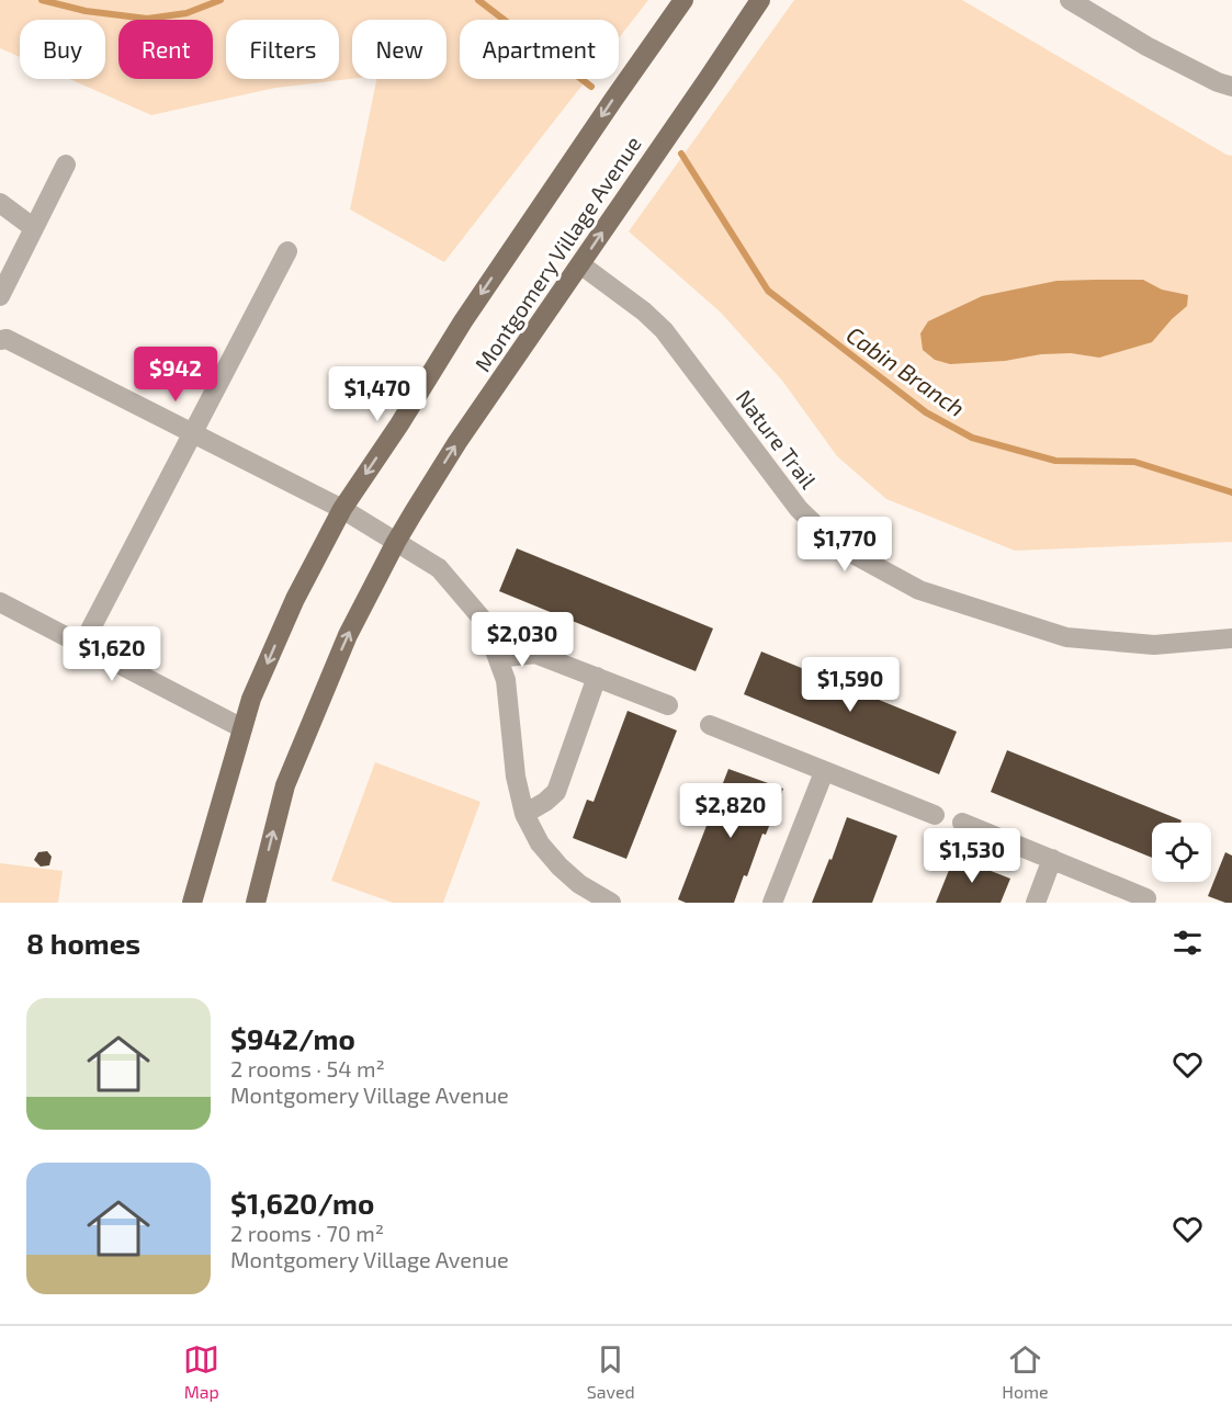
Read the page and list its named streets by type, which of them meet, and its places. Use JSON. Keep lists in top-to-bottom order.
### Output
{
  "streets": {
    "main road": ["Montgomery Village Avenue"],
    "street": ["Nature Trail"]
  },
  "crossings": [
    ["Montgomery Village Avenue", "Nature Trail"]
  ],
  "water": ["Cabin Branch"],
  "page": {
    "chip": [
      "Buy",
      "Rent",
      "Filters",
      "New",
      "Apartment"
    ],
    "price": [
      "$942",
      "$1,470",
      "$1,770",
      "$2,030",
      "$1,620",
      "$1,590",
      "$2,820",
      "$1,530"
    ],
    "heading": "8 homes",
    "list": [
      {
        "name": "$942/mo",
        "note": "2 rooms · 54 m² · Montgomery Village Avenue"
      },
      {
        "name": "$1,620/mo",
        "note": "2 rooms · 70 m² · Montgomery Village Avenue"
      }
    ],
    "tabs": ["Map", "Saved", "Home"]
  }
}
